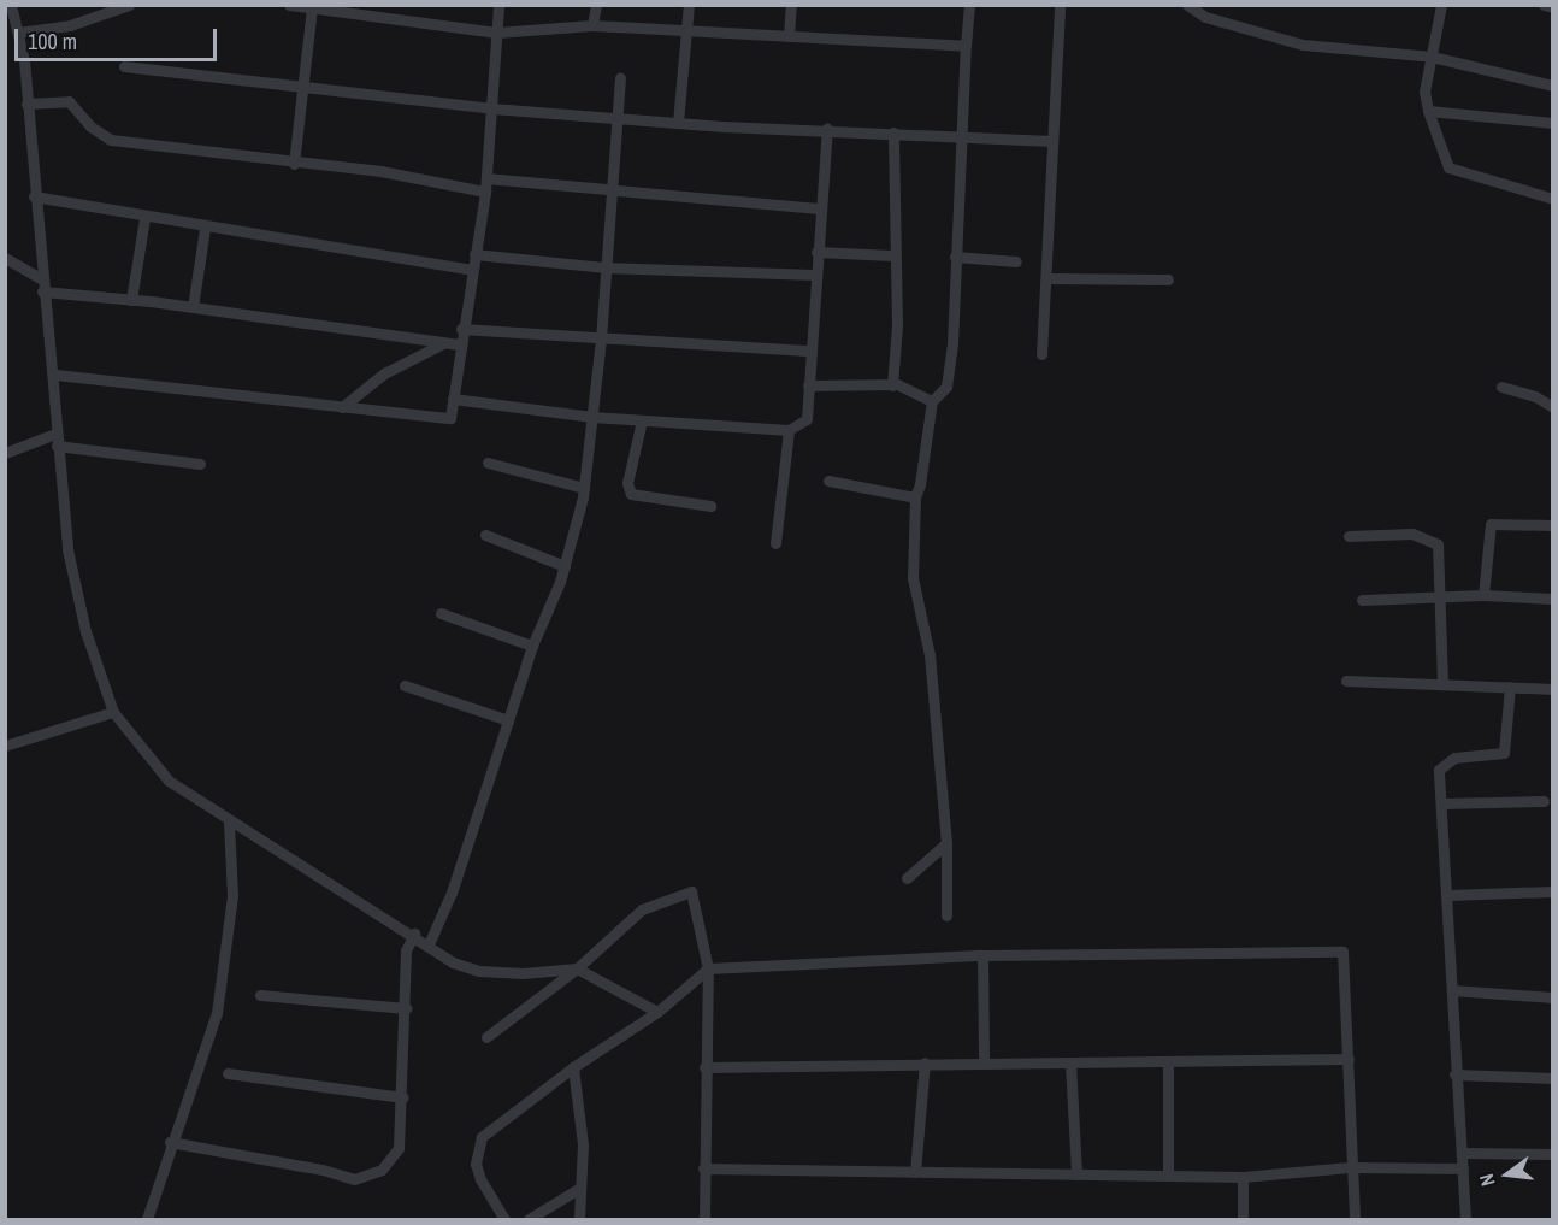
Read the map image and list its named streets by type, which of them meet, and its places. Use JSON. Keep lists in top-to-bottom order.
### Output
{
  "scale_bar": "100 m",
  "north": "left"
}
